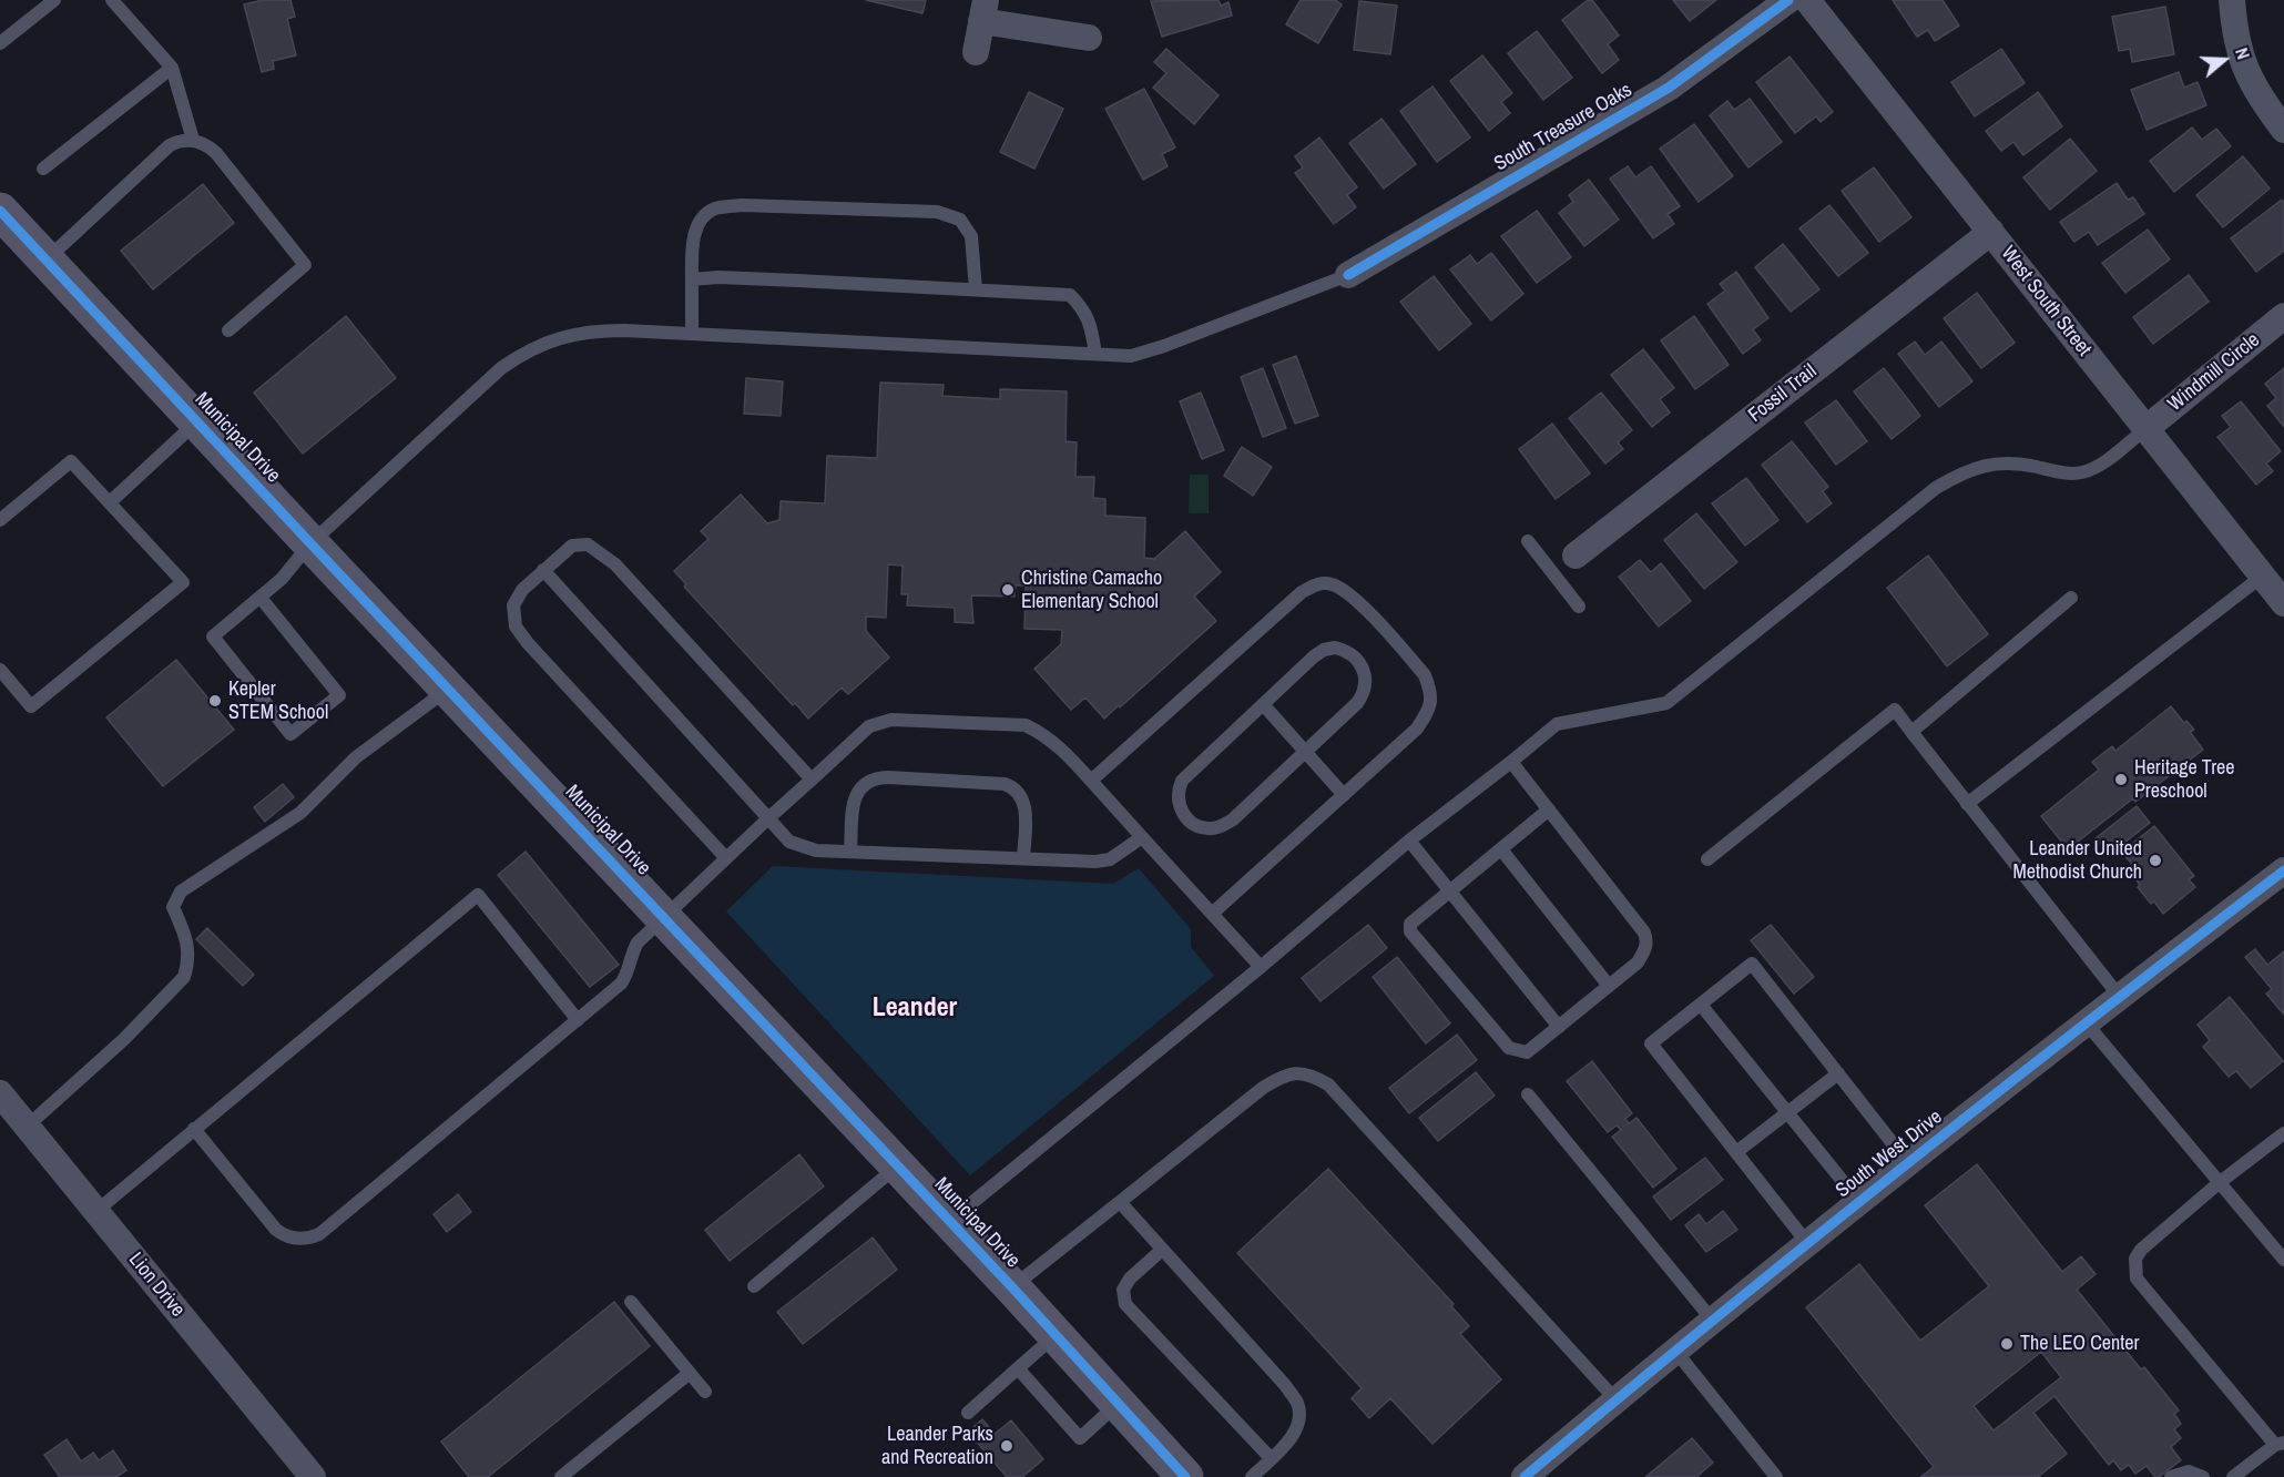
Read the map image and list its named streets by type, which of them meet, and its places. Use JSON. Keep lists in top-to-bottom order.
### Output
{
  "streets": {
    "street": [
      "South Treasure Oaks",
      "West South Street",
      "Windmill Circle",
      "Fossil Trail",
      "Municipal Drive",
      "South West Drive",
      "Lion Drive"
    ]
  },
  "crossings": [
    ["West South Street", "Windmill Circle"],
    ["West South Street", "Fossil Trail"]
  ],
  "districts": ["Leander"],
  "places": [
    "Christine Camacho Elementary School",
    "Kepler STEM School",
    "Heritage Tree Preschool",
    "Leander United Methodist Church",
    "The LEO Center",
    "Leander Parks and Recreation"
  ],
  "north": "right"
}
